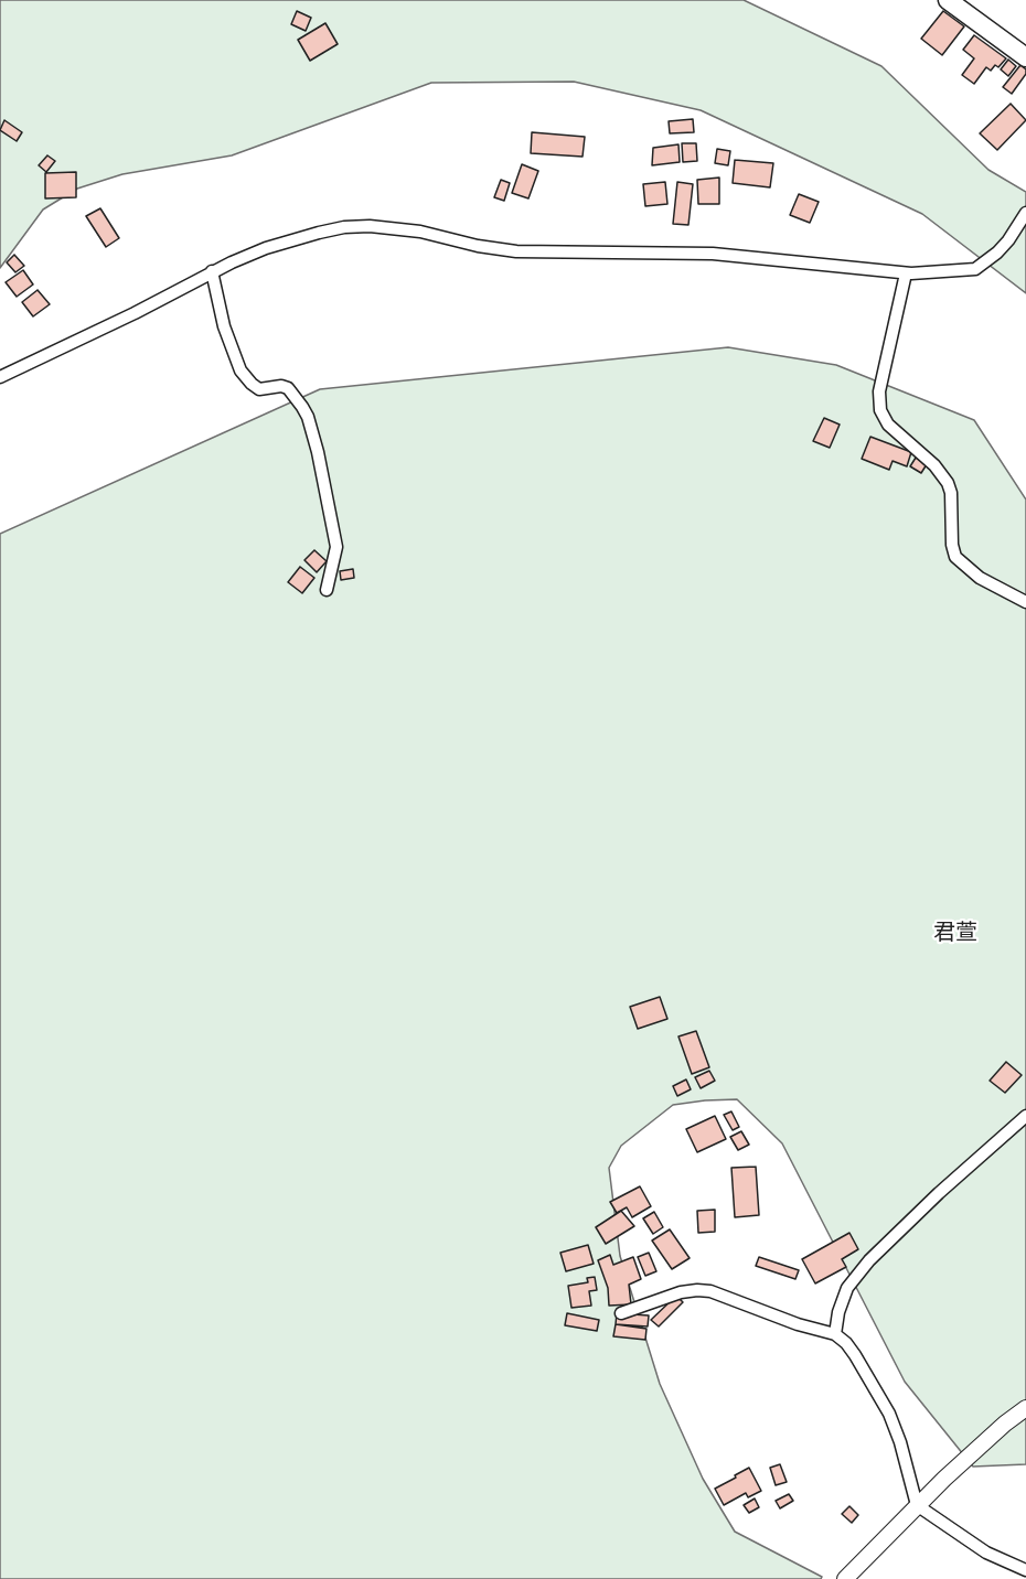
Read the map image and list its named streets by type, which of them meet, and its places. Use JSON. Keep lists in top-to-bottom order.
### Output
{
  "districts": ["君萱"]
}
